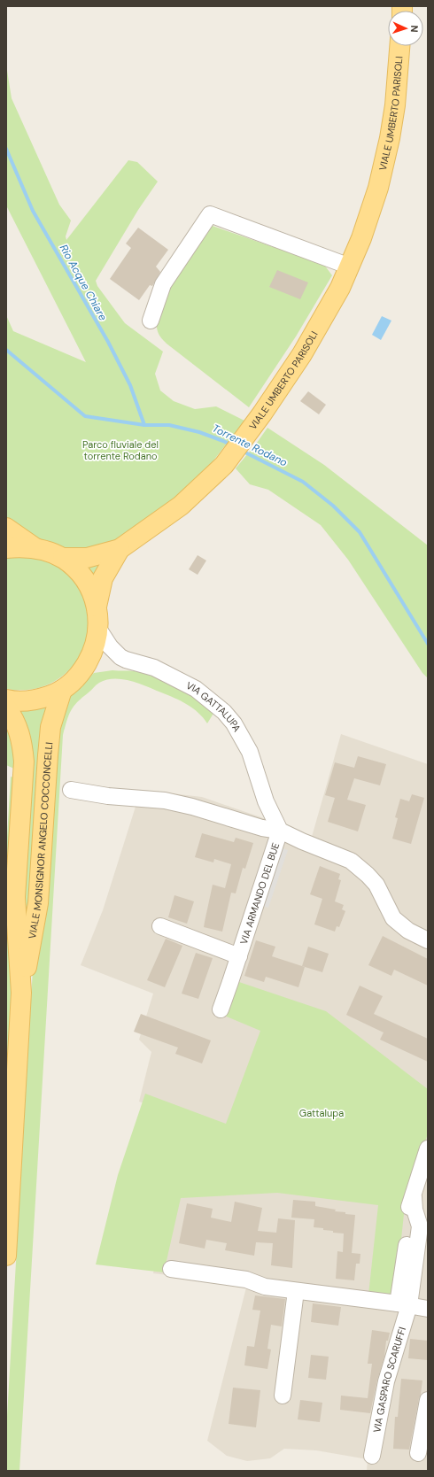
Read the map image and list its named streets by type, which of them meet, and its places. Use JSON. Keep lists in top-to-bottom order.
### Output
{
  "streets": {
    "main road": ["VIALE UMBERTO PARISOLI", "VIALE MONSIGNOR ANGELO COCCONCELLI"],
    "street": ["VIA GATTALUPA", "VIA ARMANDO DEL BUE", "VIA GASPARO SCARUFFI"]
  },
  "crossings": [
    ["VIA GATTALUPA", "VIA ARMANDO DEL BUE"]
  ],
  "water": ["Rio Acque Chiare", "Torrente Rodano"],
  "parks": ["Parco fluviale del torrente Rodano", "Gattalupa"],
  "north": "right"
}
